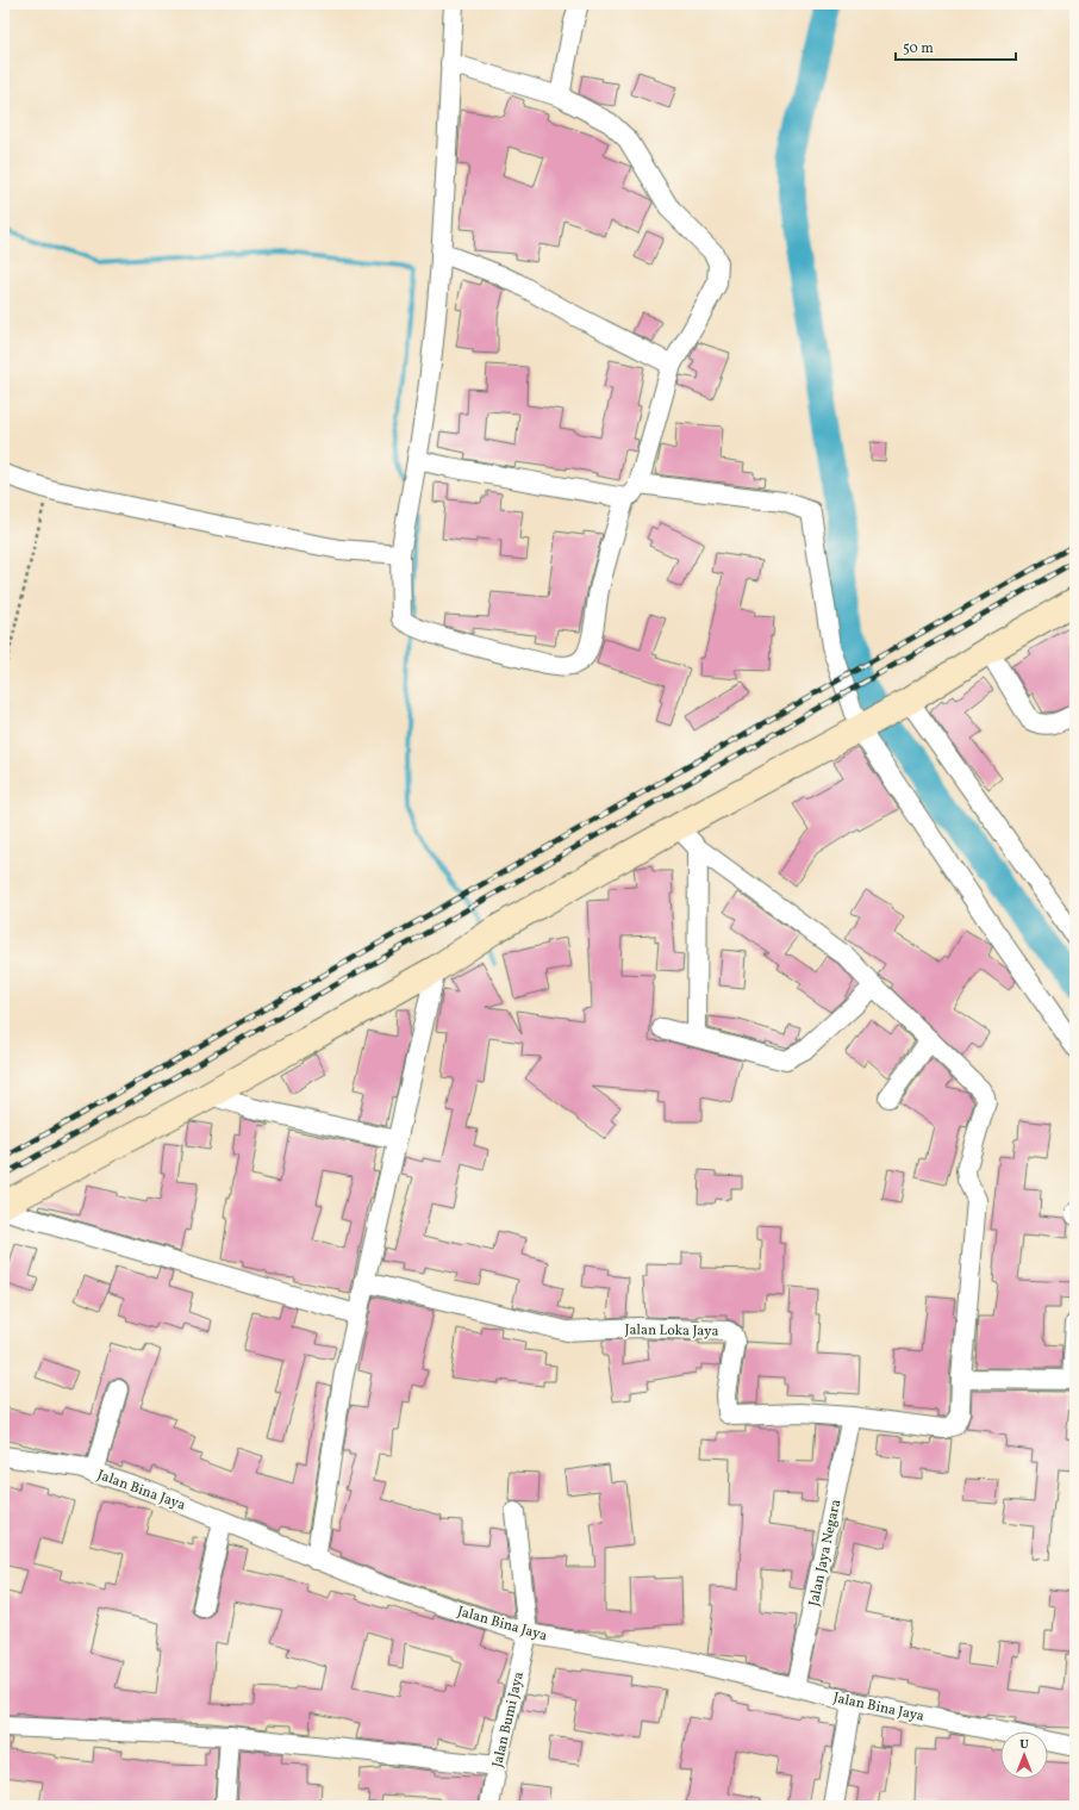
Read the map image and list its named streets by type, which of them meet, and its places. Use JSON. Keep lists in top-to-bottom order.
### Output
{
  "streets": {
    "street": [
      "Jalan Loka Jaya",
      "Jalan Bina Jaya",
      "Jalan Jaya Negara",
      "Jalan Bumi Jaya"
    ]
  },
  "crossings": [
    ["Jalan Loka Jaya", "Jalan Jaya Negara"],
    ["Jalan Bina Jaya", "Jalan Jaya Negara"],
    ["Jalan Bina Jaya", "Jalan Bumi Jaya"]
  ],
  "scale_bar": "50 m",
  "north": "top"
}
